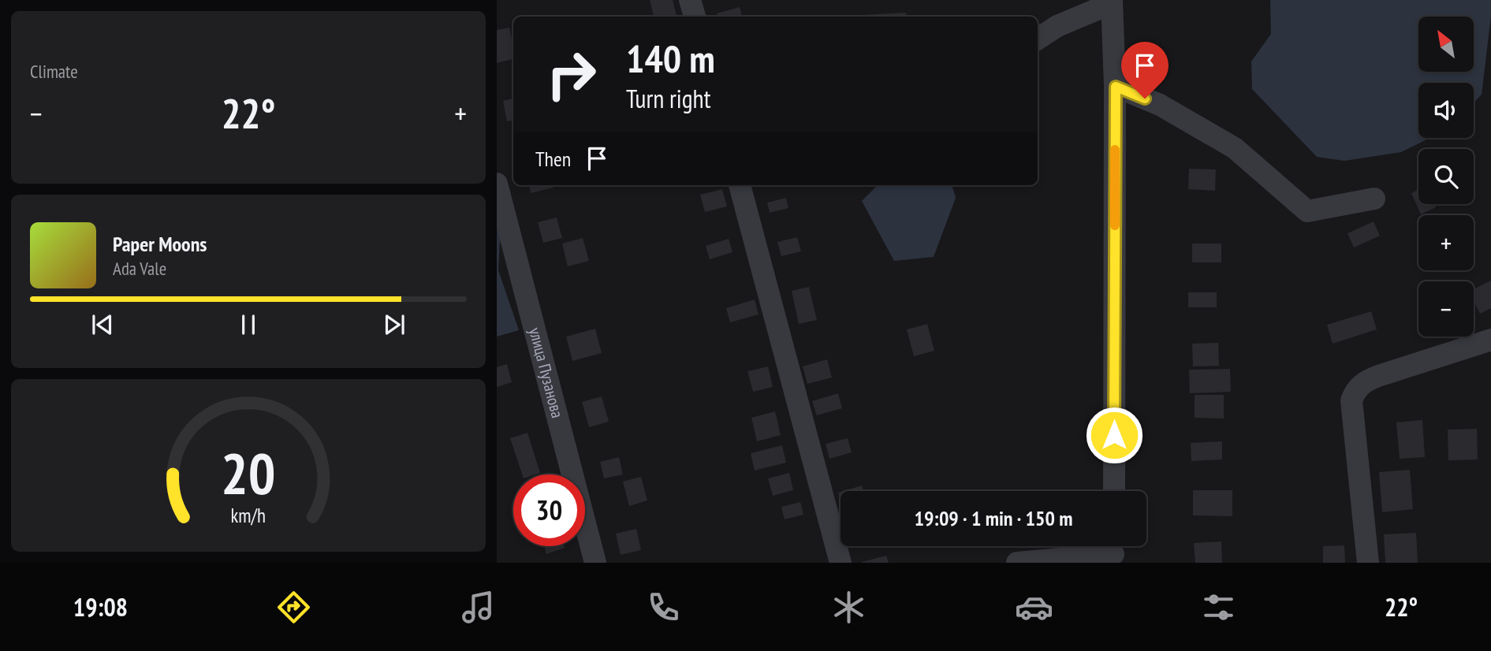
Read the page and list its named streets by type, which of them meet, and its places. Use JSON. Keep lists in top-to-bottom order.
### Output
{
  "streets": {
    "street": ["улица Пузанова"]
  },
  "north": "top left",
  "page": {
    "tile": "Climate",
    "map_buttons": ["+", "−"],
    "turn": ["140 m", "Turn right"],
    "heat": ["−", "22°", "+"],
    "then": "Then",
    "song": ["Paper Moons", "Ada Vale"],
    "limit": "30",
    "trip": "19:09 · 1 min · 150 m",
    "tabs": ["19:08", "22°"],
    "gauge": ["20", "km/h"]
  }
}
